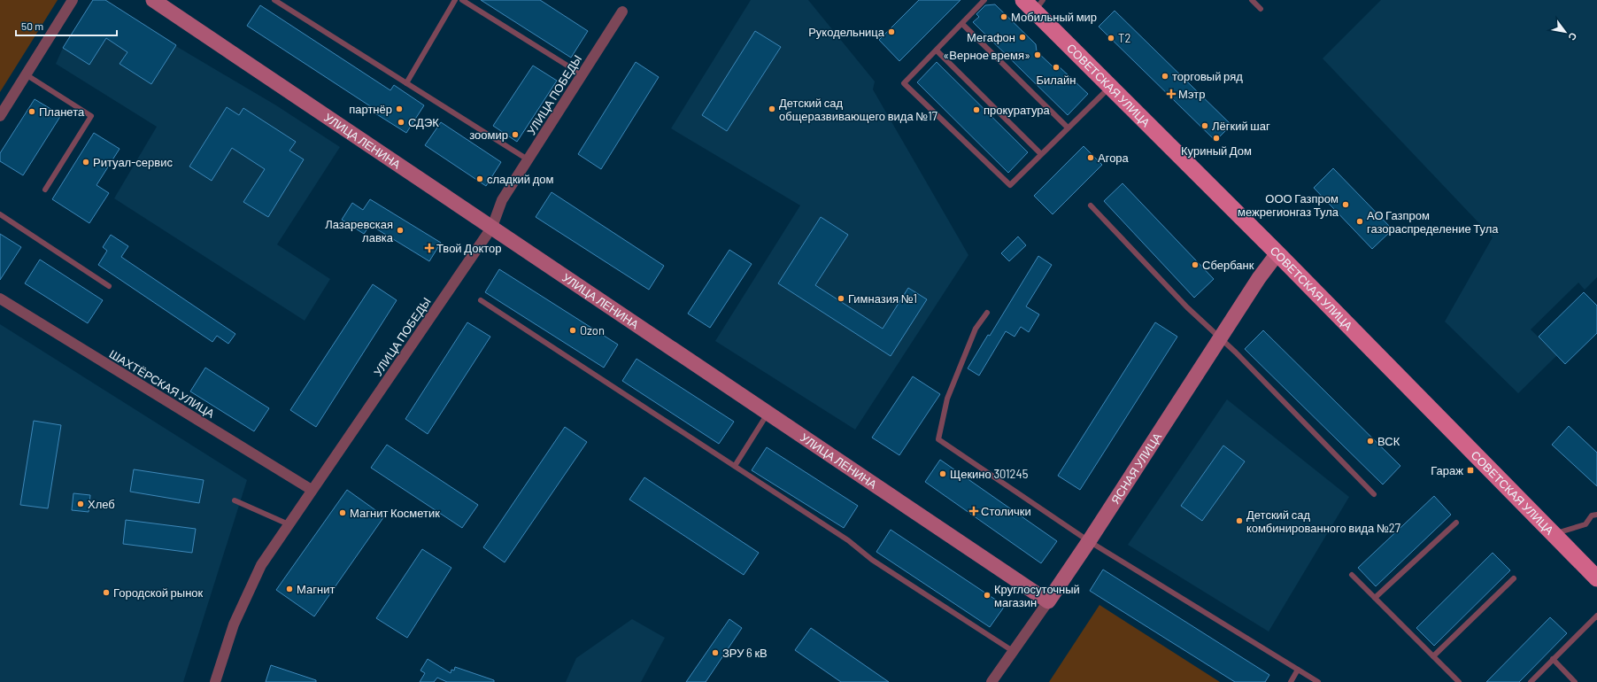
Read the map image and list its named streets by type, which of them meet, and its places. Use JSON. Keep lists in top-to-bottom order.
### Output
{
  "streets": {
    "main road": ["СОВЕТСКАЯ УЛИЦА"],
    "street": [
      "УЛИЦА ПОБЕДЫ",
      "УЛИЦА ЛЕНИНА",
      "ШАХТЁРСКАЯ УЛИЦА",
      "ЯСНАЯ УЛИЦА"
    ]
  },
  "crossings": [
    ["СОВЕТСКАЯ УЛИЦА", "ЯСНАЯ УЛИЦА"],
    ["УЛИЦА ПОБЕДЫ", "УЛИЦА ЛЕНИНА"],
    ["УЛИЦА ПОБЕДЫ", "ШАХТЁРСКАЯ УЛИЦА"],
    ["УЛИЦА ЛЕНИНА", "ЯСНАЯ УЛИЦА"]
  ],
  "places": {
    "other": [
      "Мобильный мир",
      "Рукодельница",
      "Мегафон",
      "T2",
      "«Верное время»",
      "Билайн",
      "торговый ряд",
      "партнёр",
      "Детский сад общеразвивающего вида №17",
      "прокуратура",
      "Планета",
      "СДЭК",
      "Лёгкий шаг",
      "зоомир",
      "Куриный Дом",
      "Агора",
      "Ритуал-сервис",
      "сладкий дом",
      "ООО Газпром межрегионгаз Тула",
      "АО Газпром газораспределение Тула",
      "Лазаревская лавка",
      "Сбербанк",
      "Гимназия №1",
      "Ozon",
      "ВСК",
      "Щекино 301245",
      "Хлеб",
      "Магнит Косметик",
      "Детский сад комбинированного вида №27",
      "Магнит",
      "Городской рынок",
      "Круглосуточный магазин",
      "ЗРУ 6 кВ"
    ],
    "health": ["Мэтр", "Твой Доктор", "Столички"],
    "transit": ["Гараж"]
  },
  "scale_bar": "50 m",
  "north": "bottom right"
}
